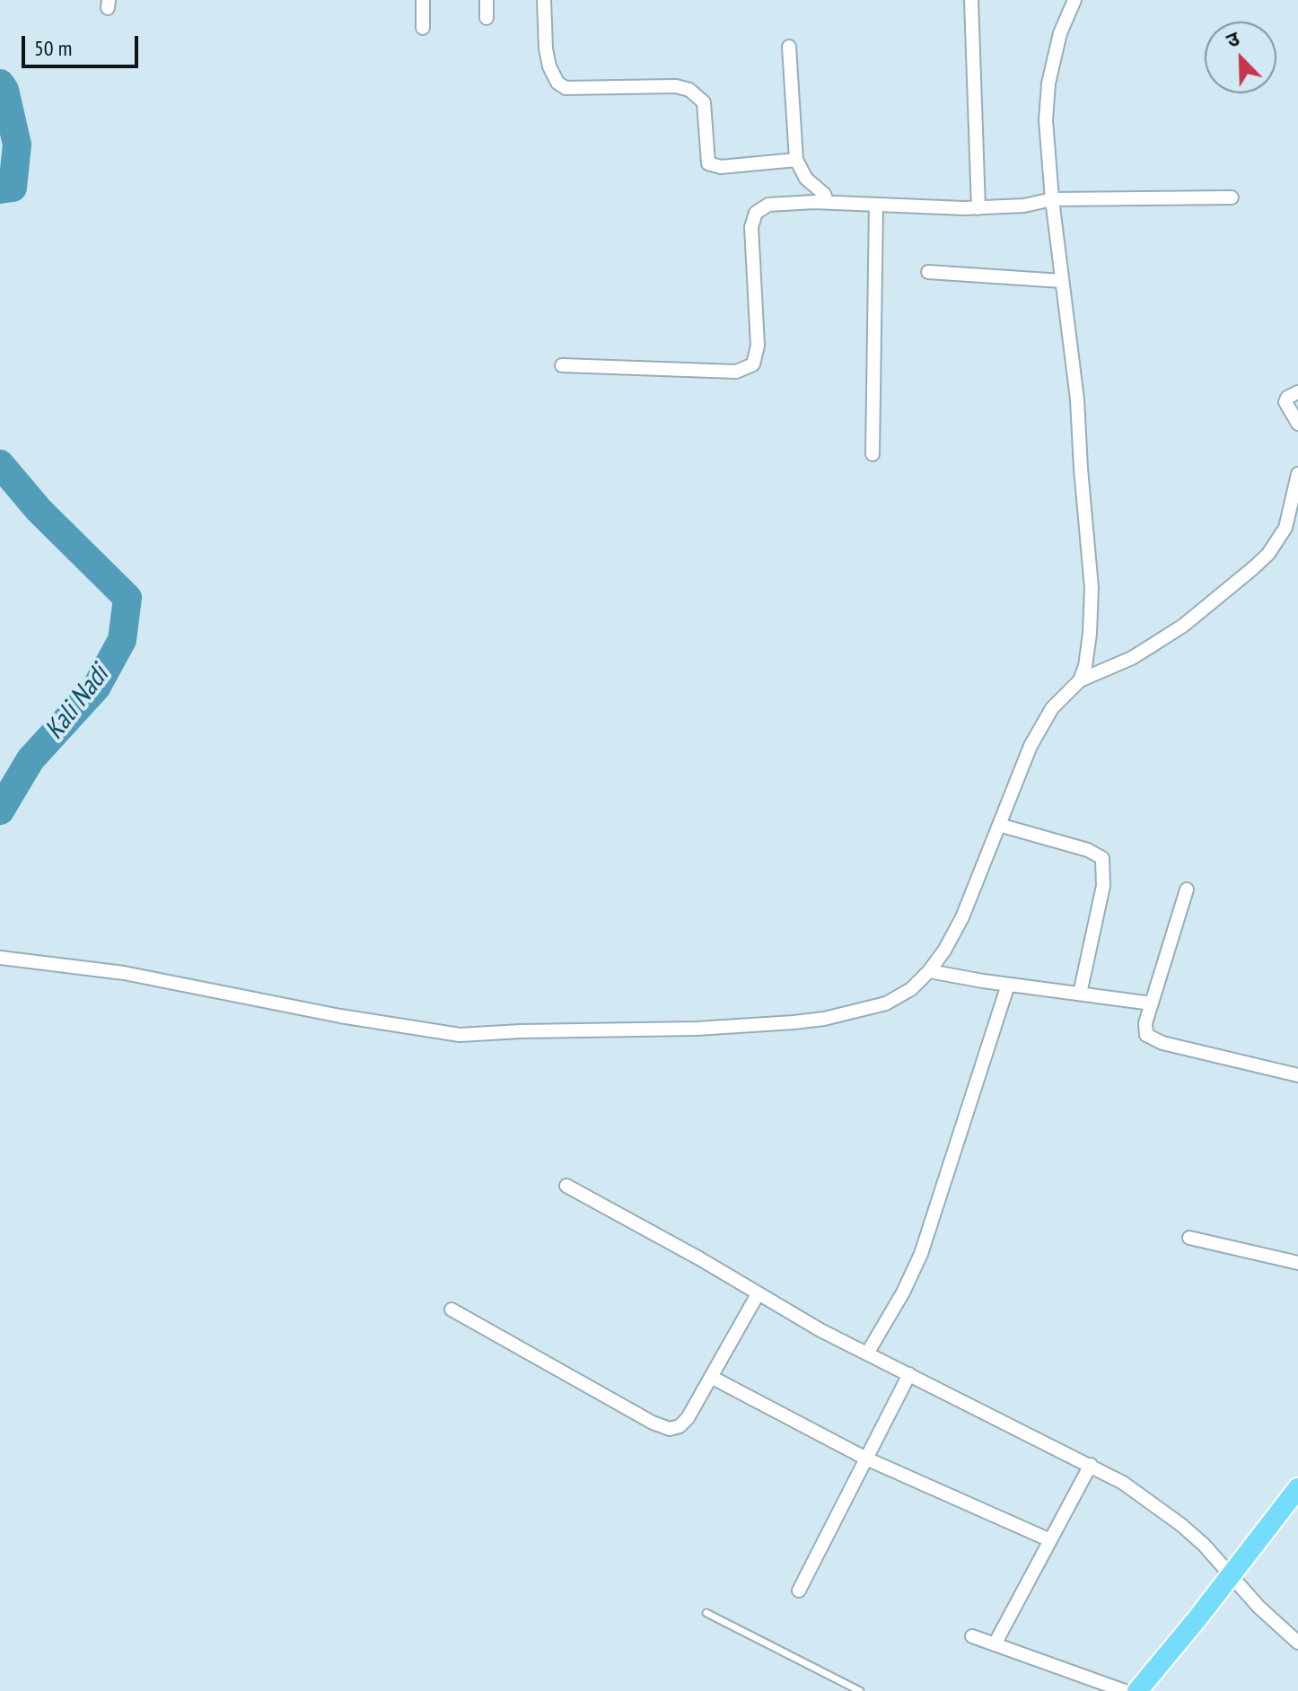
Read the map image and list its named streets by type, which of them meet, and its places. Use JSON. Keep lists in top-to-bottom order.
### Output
{
  "water": ["Kali Nadi"],
  "scale_bar": "50 m",
  "north": "top left"
}
